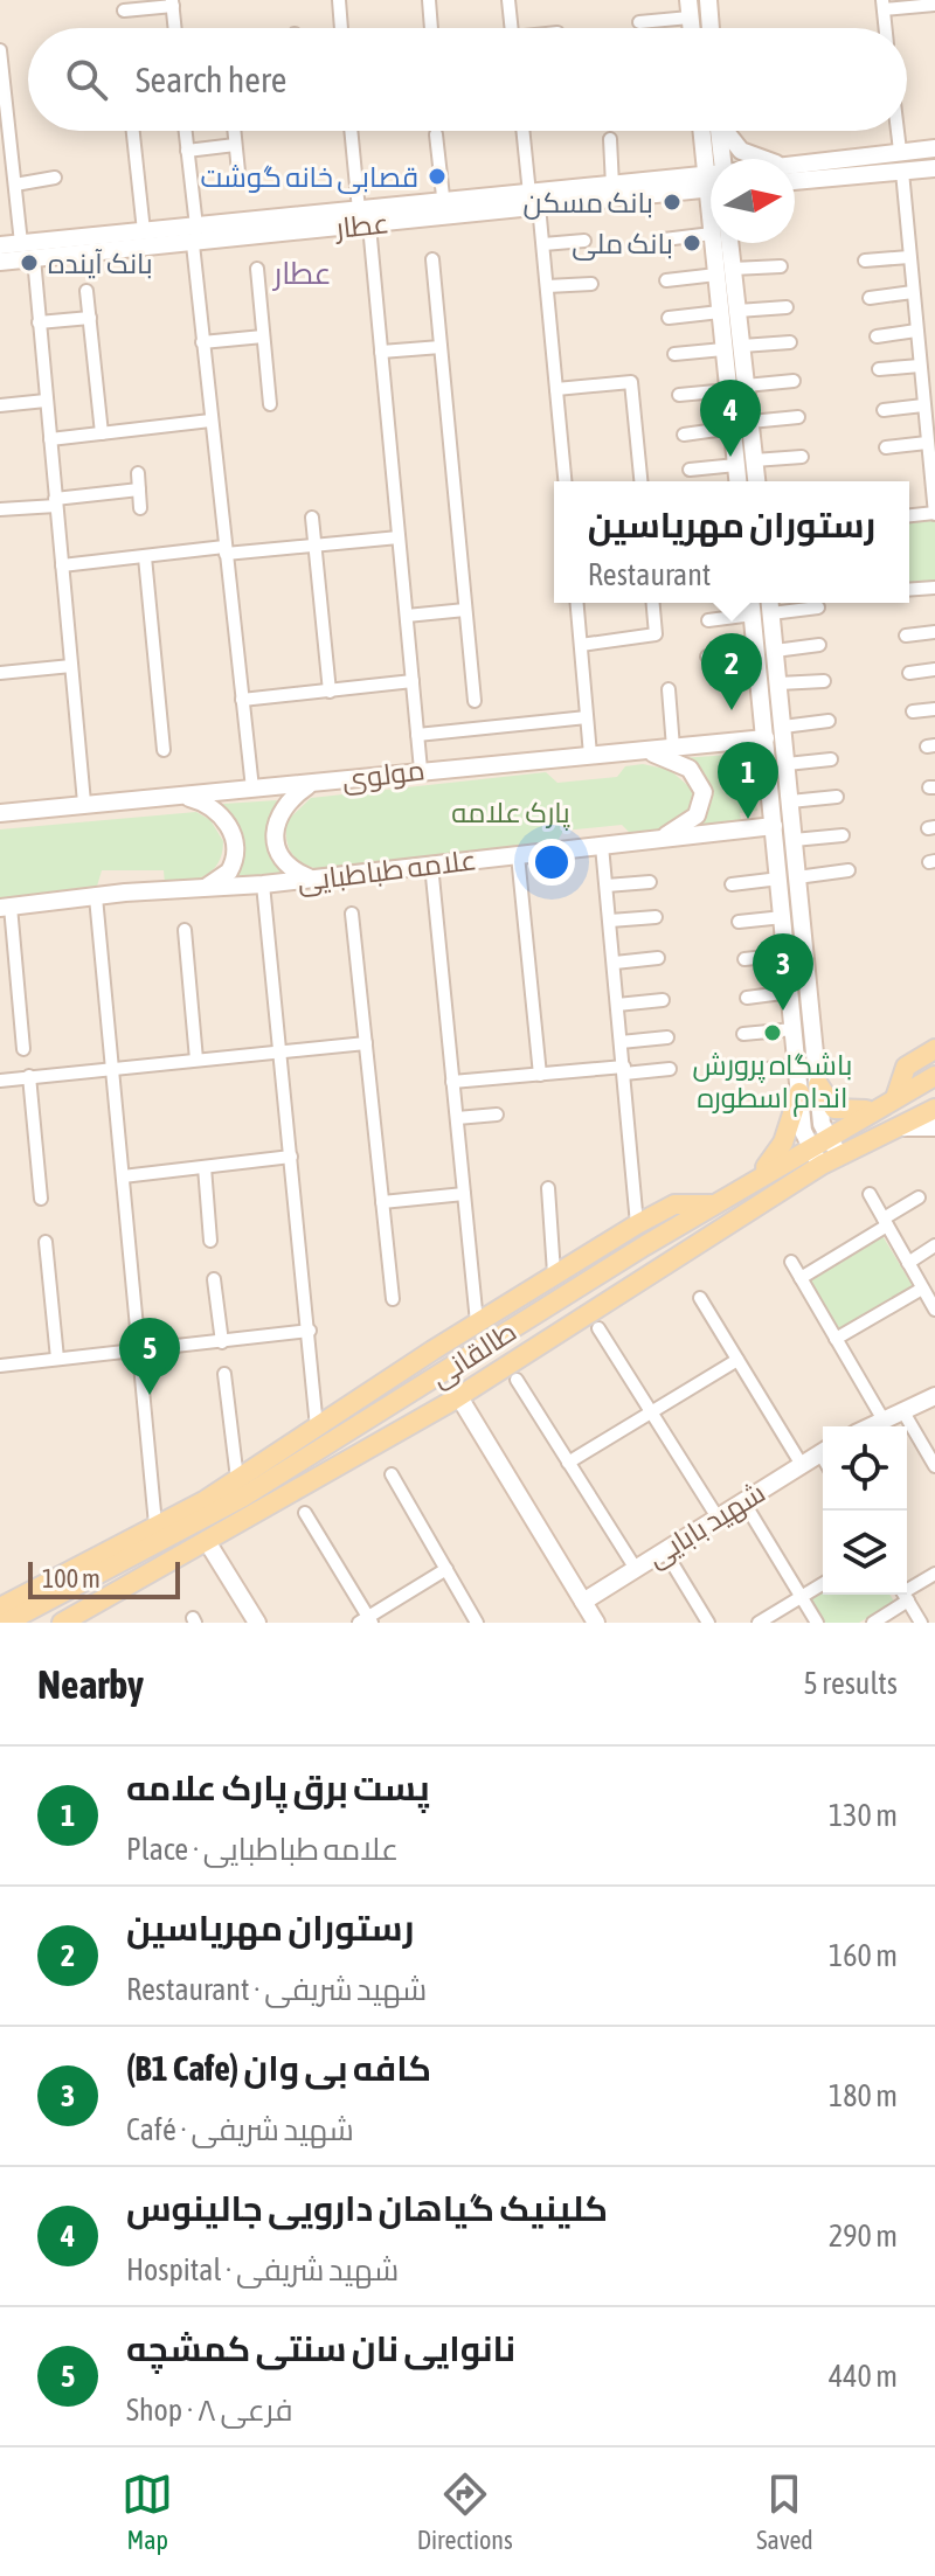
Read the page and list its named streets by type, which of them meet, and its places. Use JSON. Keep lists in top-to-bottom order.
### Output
{
  "streets": {
    "main road": [
      "عطار",
      "مولوی",
      "علامه طباطبایی",
      "طالقانی",
      "شهید بابایی"
    ]
  },
  "districts": ["عطار"],
  "parks": ["پارک علامه"],
  "places": [
    "قصابی خانه گوشت",
    "بانک مسکن",
    "بانک ملی",
    "بانک آینده",
    "باشگاه پرورش اندام اسطوره"
  ],
  "scale_bar": "100 m",
  "north": "right",
  "page": {
    "search": "Search here",
    "pins": [
      "4",
      "2",
      "1",
      "3",
      "5"
    ],
    "popup": ["رستوران مهریاسین", "Restaurant"],
    "scale": "100 m",
    "heading": ["Nearby", "5 results"],
    "list": [
      {
        "mark": "1",
        "name": "پست برق پارک علامه",
        "note": "Place · علامه طباطبایی",
        "value": "130 m"
      },
      {
        "mark": "2",
        "name": "رستوران مهریاسین",
        "note": "Restaurant · شهید شریفی",
        "value": "160 m"
      },
      {
        "mark": "3",
        "name": "(B1 Cafe) کافه بی وان",
        "note": "Café · شهید شریفی",
        "value": "180 m"
      },
      {
        "mark": "4",
        "name": "کلینیک گیاهان دارویی جالینوس",
        "note": "Hospital · شهید شریفی",
        "value": "290 m"
      },
      {
        "mark": "5",
        "name": "نانوایی نان سنتی کمشچه",
        "note": "Shop · فرعی ۸",
        "value": "440 m"
      }
    ],
    "nav": ["Map", "Directions", "Saved"]
  }
}
